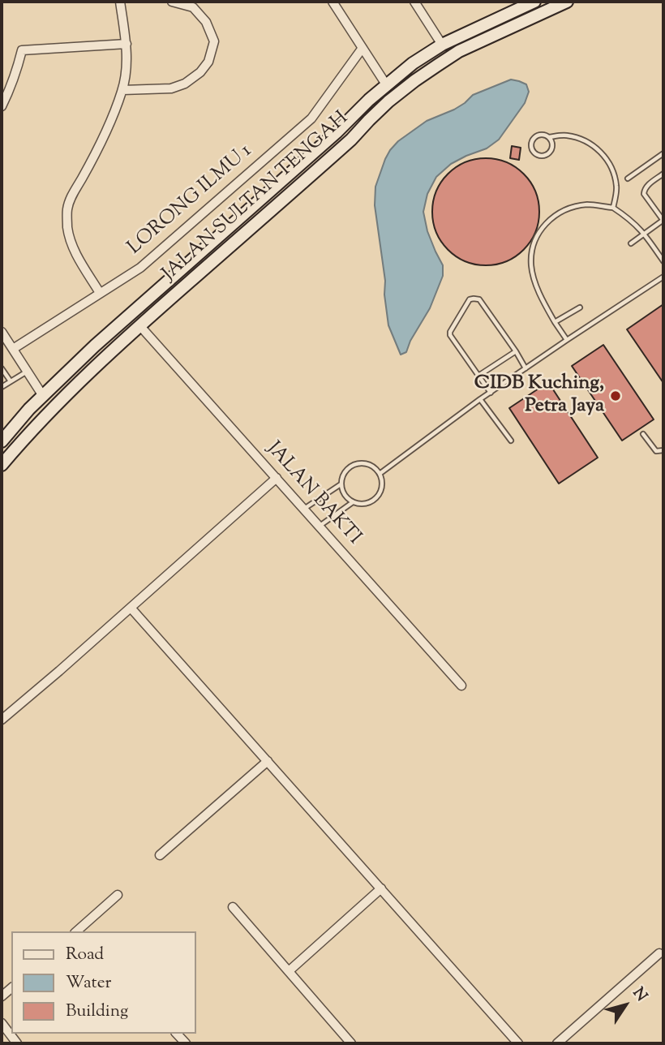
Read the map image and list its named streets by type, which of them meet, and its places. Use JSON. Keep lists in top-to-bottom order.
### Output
{
  "streets": {
    "main road": ["JALAN SULTAN TENGAH"],
    "street": ["LORONG ILMU 1", "JALAN BAKTI"]
  },
  "crossings": [
    ["JALAN SULTAN TENGAH", "JALAN BAKTI"]
  ],
  "places": ["CIDB Kuching, Petra Jaya"],
  "legend": ["Road", "Water", "Building"],
  "north": "top right"
}
